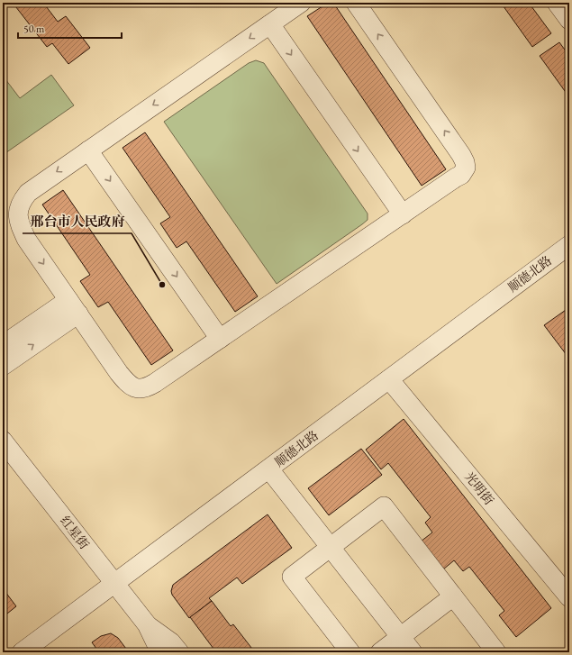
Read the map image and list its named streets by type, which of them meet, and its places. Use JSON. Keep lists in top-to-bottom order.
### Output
{
  "streets": {
    "street": ["顺德北路", "光明街", "红星街"]
  },
  "crossings": [
    ["顺德北路", "光明街"],
    ["顺德北路", "红星街"]
  ],
  "places": ["邢台市人民政府"],
  "scale_bar": "50 m"
}
